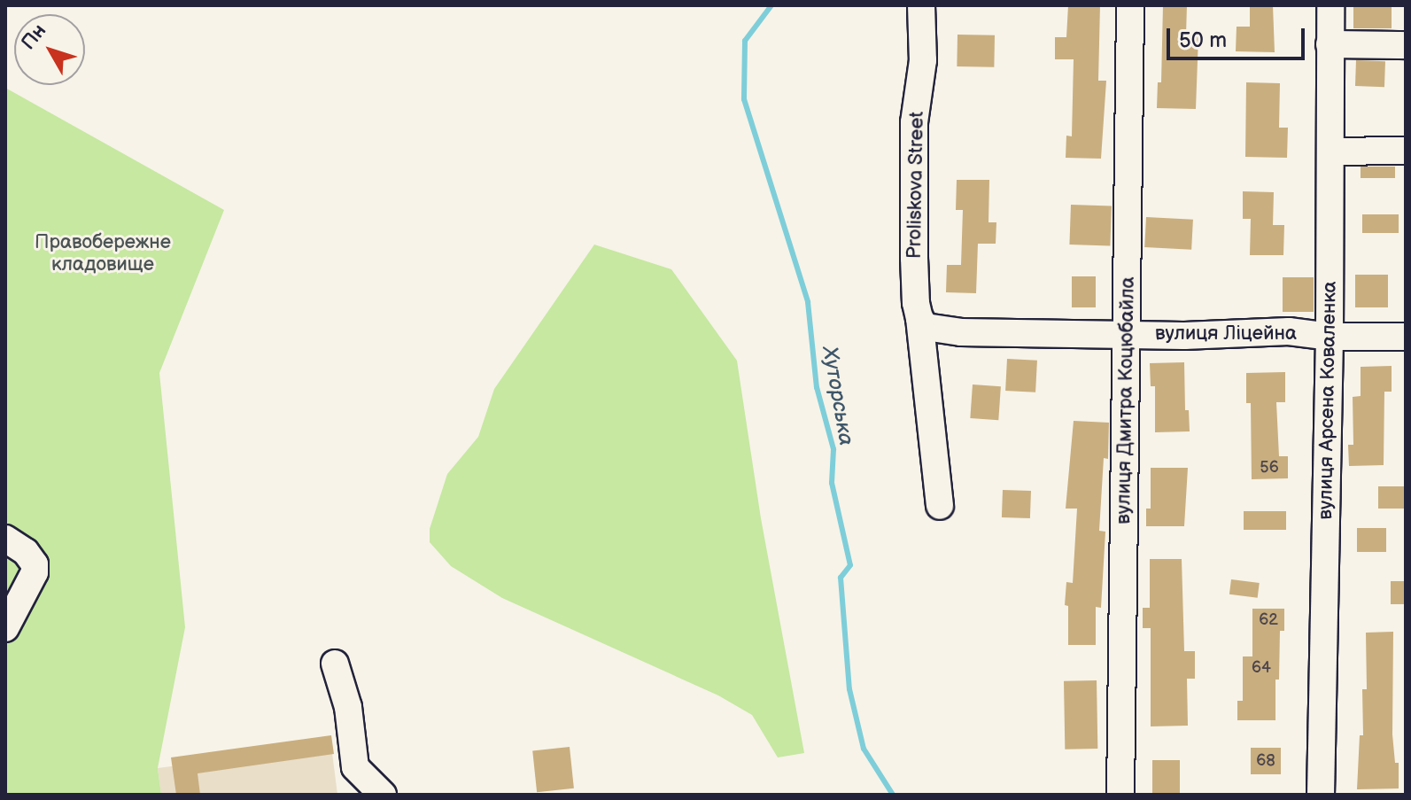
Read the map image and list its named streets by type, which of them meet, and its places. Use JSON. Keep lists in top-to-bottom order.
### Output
{
  "streets": {
    "street": [
      "Proliskova Street",
      "вулиця Ліцейна",
      "вулиця Дмитра Коцюбайла",
      "вулиця Арсена Коваленка"
    ]
  },
  "crossings": [
    ["Proliskova Street", "вулиця Ліцейна"],
    ["вулиця Ліцейна", "вулиця Дмитра Коцюбайла"],
    ["вулиця Ліцейна", "вулиця Арсена Коваленка"]
  ],
  "water": ["Хуторська"],
  "parks": ["Правобережне кладовище"],
  "house_numbers": [
    "56",
    "62",
    "64",
    "68"
  ],
  "scale_bar": "50 m",
  "north": "top left"
}
